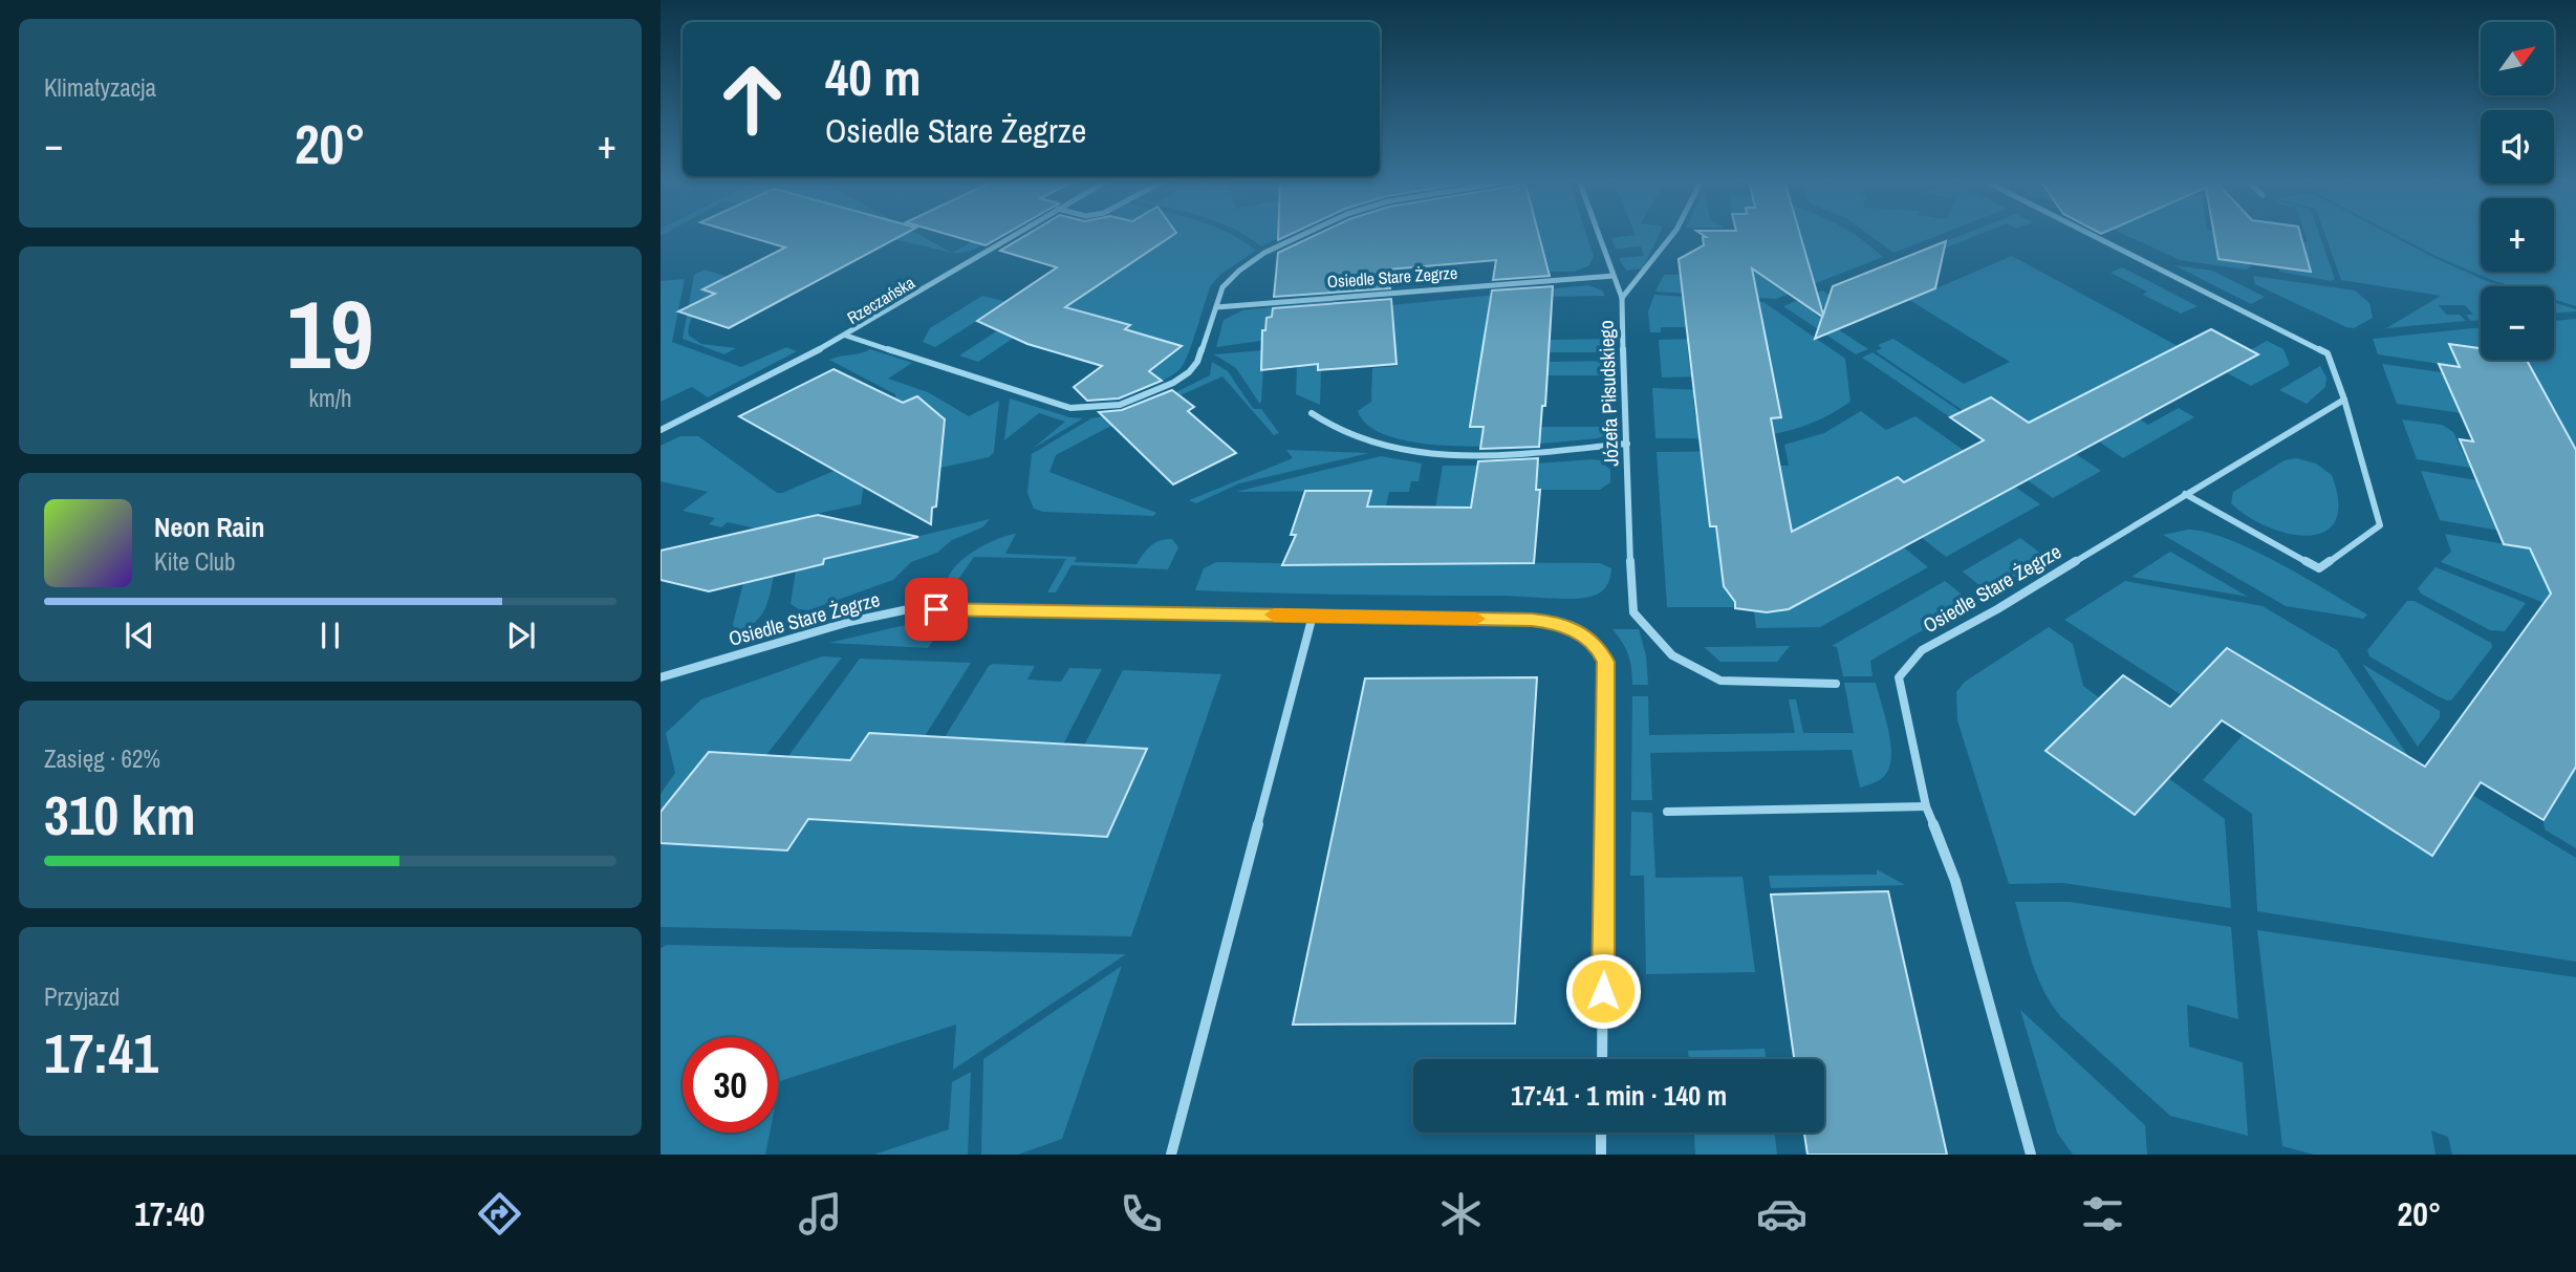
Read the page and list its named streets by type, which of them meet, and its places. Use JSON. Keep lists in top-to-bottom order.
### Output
{
  "streets": {
    "street": ["Osiedle Stare Żegrze", "Rzeczańska", "Józefa Piłsudskiego"]
  },
  "crossings": [
    ["Osiedle Stare Żegrze", "Józefa Piłsudskiego"]
  ],
  "north": "top right",
  "page": {
    "tile": [
      "Klimatyzacja",
      ["19", "km/h"],
      ["Zasięg · 62%", "310 km"],
      ["Przyjazd", "17:41"]
    ],
    "map_buttons": ["+", "−"],
    "turn": ["40 m", "Osiedle Stare Żegrze"],
    "heat": ["−", "20°", "+"],
    "song": ["Neon Rain", "Kite Club"],
    "limit": "30",
    "trip": "17:41 · 1 min · 140 m",
    "tabs": ["17:40", "20°"]
  }
}
